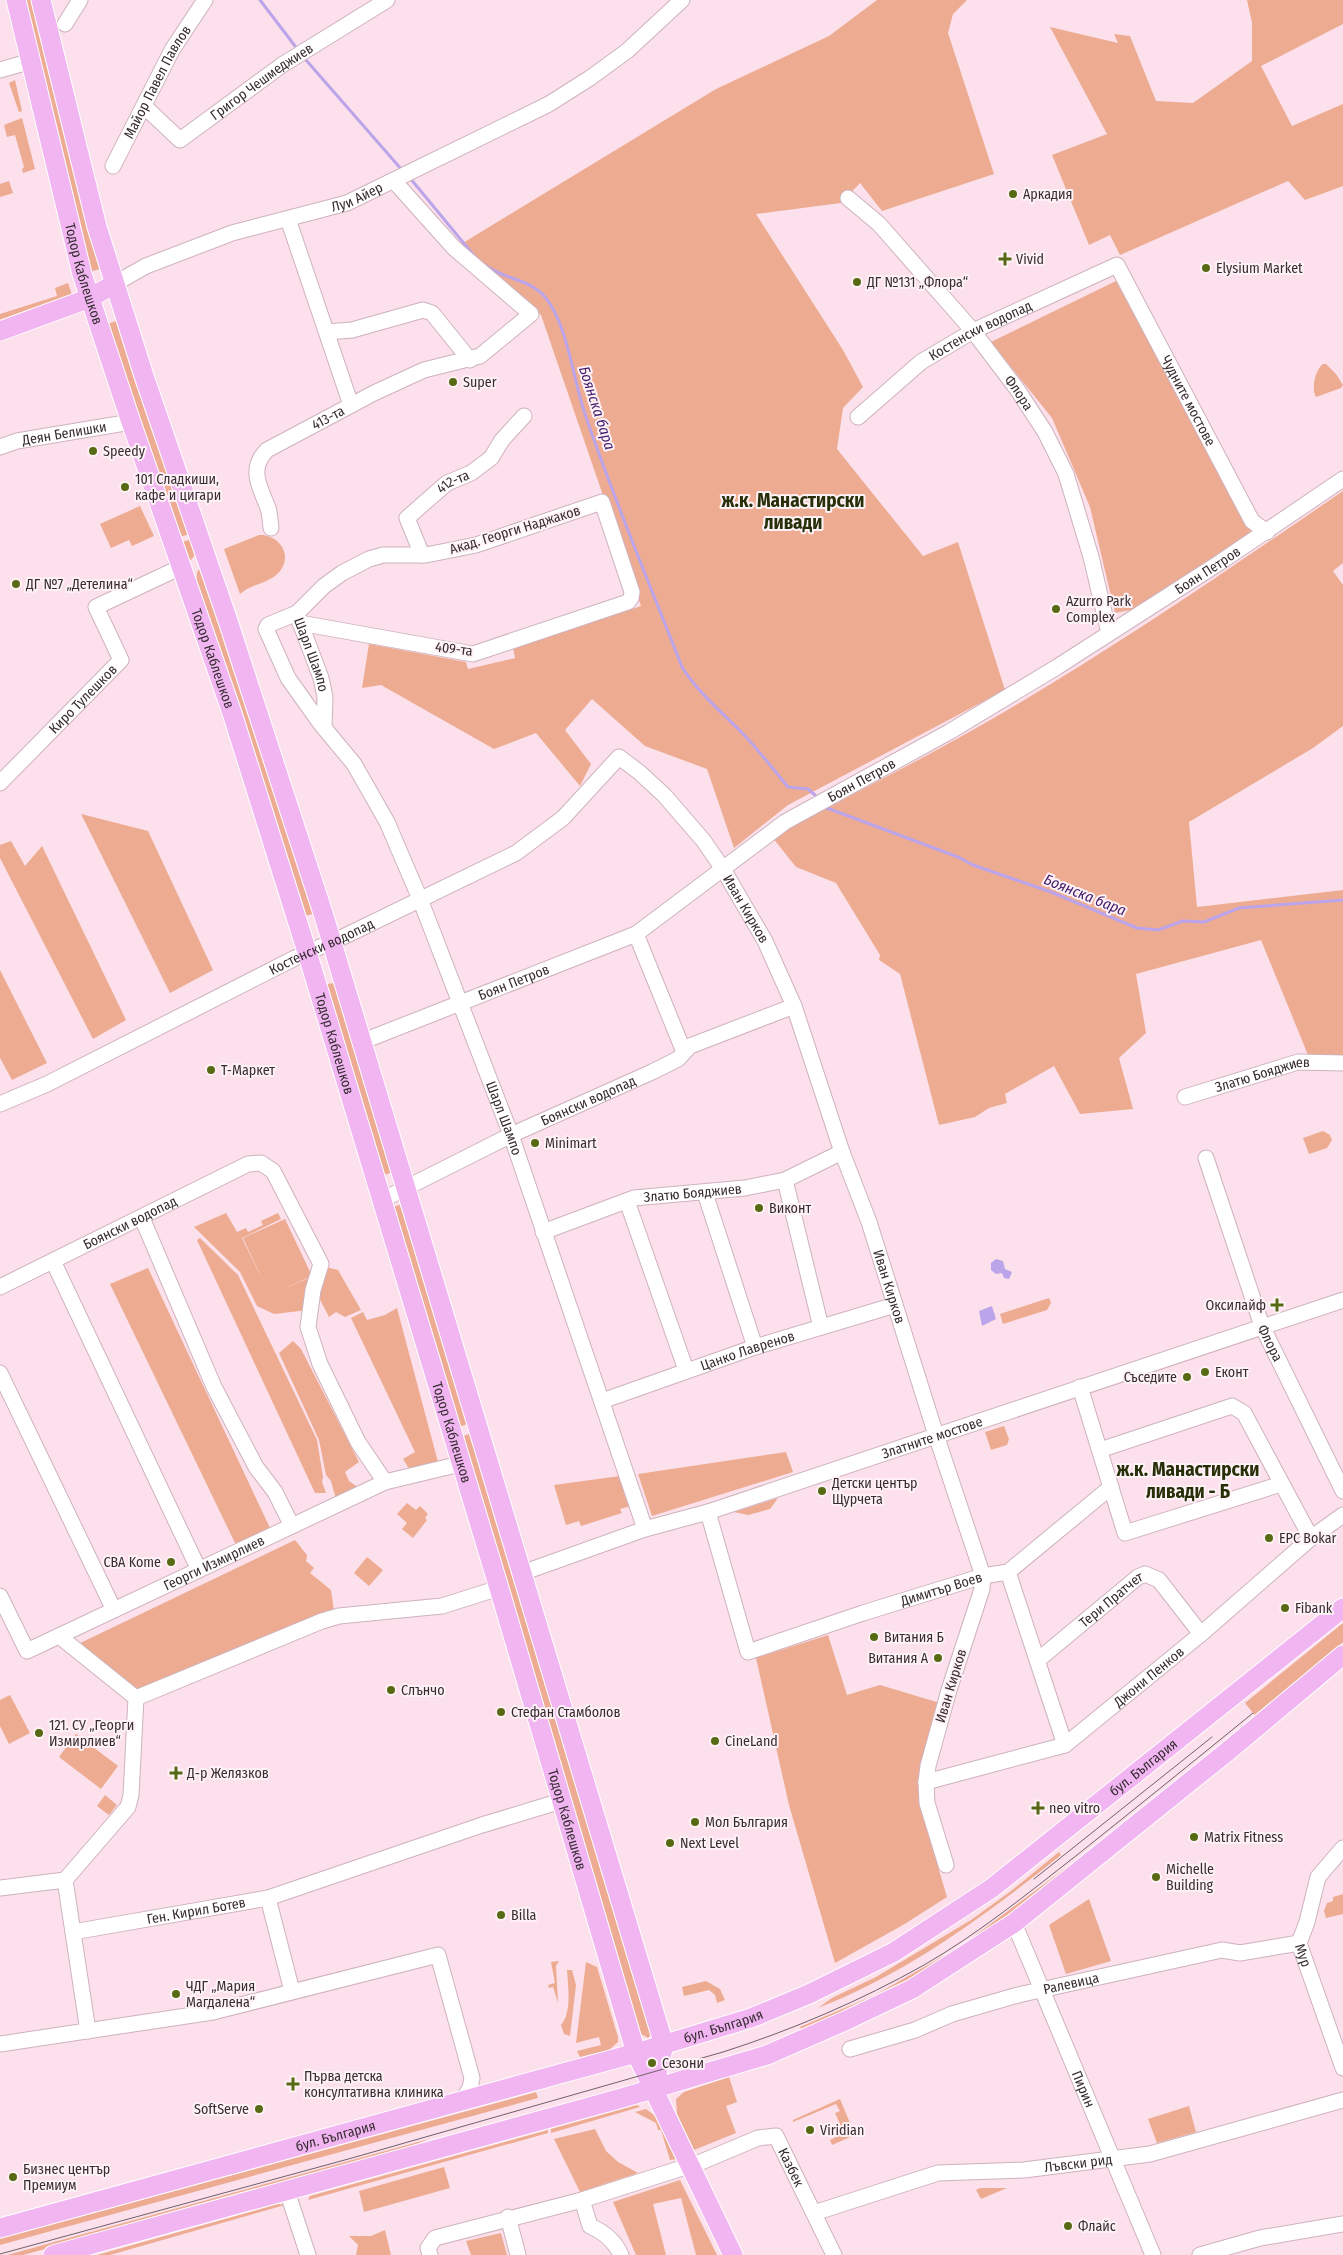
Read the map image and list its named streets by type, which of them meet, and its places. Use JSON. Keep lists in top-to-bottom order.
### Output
{
  "streets": {
    "main road": ["Луи Айер", "Тодор Каблешков", "бул. България"],
    "street": [
      "Майор Павел Павлов",
      "Григор Чешмеджиев",
      "Костенски водопад",
      "Флора",
      "Чудните мостове",
      "413-та",
      "Деян Белишки",
      "412-та",
      "Акад. Георги Наджаков",
      "Боян Петров",
      "409-та",
      "Шарл Шампо",
      "Киро Тулешков",
      "Иван Кирков",
      "Златю Бояджиев",
      "Боянски водопад",
      "Цанко Лавренов",
      "Златните мостове",
      "Георги Измирлиев",
      "Димитър Воев",
      "Тери Пратчет",
      "Джони Пенков",
      "Ген. Кирил Ботев",
      "Мур",
      "Ралевица",
      "Пирин",
      "Лъвски рид",
      "Казбек"
    ]
  },
  "crossings": [
    ["Майор Павел Павлов", "Григор Чешмеджиев"],
    ["Луи Айер", "Тодор Каблешков"],
    ["Луи Айер", "413-та"],
    ["Тодор Каблешков", "Костенски водопад"],
    ["Тодор Каблешков", "Деян Белишки"],
    ["Тодор Каблешков", "Боян Петров"],
    ["Тодор Каблешков", "Киро Тулешков"],
    ["Тодор Каблешков", "Боянски водопад"],
    ["Тодор Каблешков", "Златните мостове"],
    ["Тодор Каблешков", "Георги Измирлиев"],
    ["Тодор Каблешков", "бул. България"],
    ["Тодор Каблешков", "Ген. Кирил Ботев"],
    ["Тодор Каблешков", "Казбек"],
    ["Костенски водопад", "Флора"],
    ["Костенски водопад", "Чудните мостове"],
    ["Костенски водопад", "Шарл Шампо"],
    ["Костенски водопад", "Иван Кирков"],
    ["Флора", "Боян Петров"],
    ["Флора", "Златните мостове"],
    ["Чудните мостове", "Боян Петров"],
    ["412-та", "Акад. Георги Наджаков"],
    ["Акад. Георги Наджаков", "409-та"],
    ["Акад. Георги Наджаков", "Шарл Шампо"],
    ["Боян Петров", "Шарл Шампо"],
    ["Боян Петров", "Иван Кирков"],
    ["409-та", "Шарл Шампо"],
    ["Шарл Шампо", "Златю Бояджиев"],
    ["Шарл Шампо", "Боянски водопад"],
    ["Шарл Шампо", "Цанко Лавренов"],
    ["Шарл Шампо", "Златните мостове"],
    ["Иван Кирков", "Златю Бояджиев"],
    ["Иван Кирков", "Боянски водопад"],
    ["Иван Кирков", "Цанко Лавренов"],
    ["Иван Кирков", "Златните мостове"],
    ["Иван Кирков", "Димитър Воев"],
    ["Иван Кирков", "Джони Пенков"],
    ["Боянски водопад", "Георги Измирлиев"],
    ["Златните мостове", "Димитър Воев"],
    ["Тери Пратчет", "Джони Пенков"],
    ["Мур", "Ралевица"],
    ["Ралевица", "Пирин"],
    ["Пирин", "Лъвски рид"],
    ["Лъвски рид", "Казбек"]
  ],
  "districts": ["ж.к. Манастирски ливади", "ж.к. Манастирски ливади - Б"],
  "water": ["Боянска бара"],
  "places": {
    "other": [
      "Аркадия",
      "Elysium Market",
      "ДГ №131 „Флора“",
      "Super",
      "Speedy",
      "101 Сладкиши, кафе и цигари",
      "ДГ №7 „Детелина“",
      "Azurro Park Complex",
      "Т-Маркет",
      "Minimart",
      "Виконт",
      "Еконт",
      "Съседите",
      "Детски център Щурчета",
      "EPC Bokar",
      "CBA Kome",
      "Fibank",
      "Витания Б",
      "Витания А",
      "Слънчо",
      "Стефан Стамболов",
      "121. СУ „Георги Измирлиев“",
      "CineLand",
      "Мол България",
      "Matrix Fitness",
      "Next Level",
      "Michelle Building",
      "Billa",
      "ЧДГ „Мария Магдалена“",
      "Сезони",
      "SoftServe",
      "Viridian",
      "Бизнес център Премиум",
      "Флайс"
    ],
    "health": [
      "Vivid",
      "Оксилайф",
      "Д-р Желязков",
      "neo vitro",
      "Първа детска консултативна клиника"
    ]
  }
}
